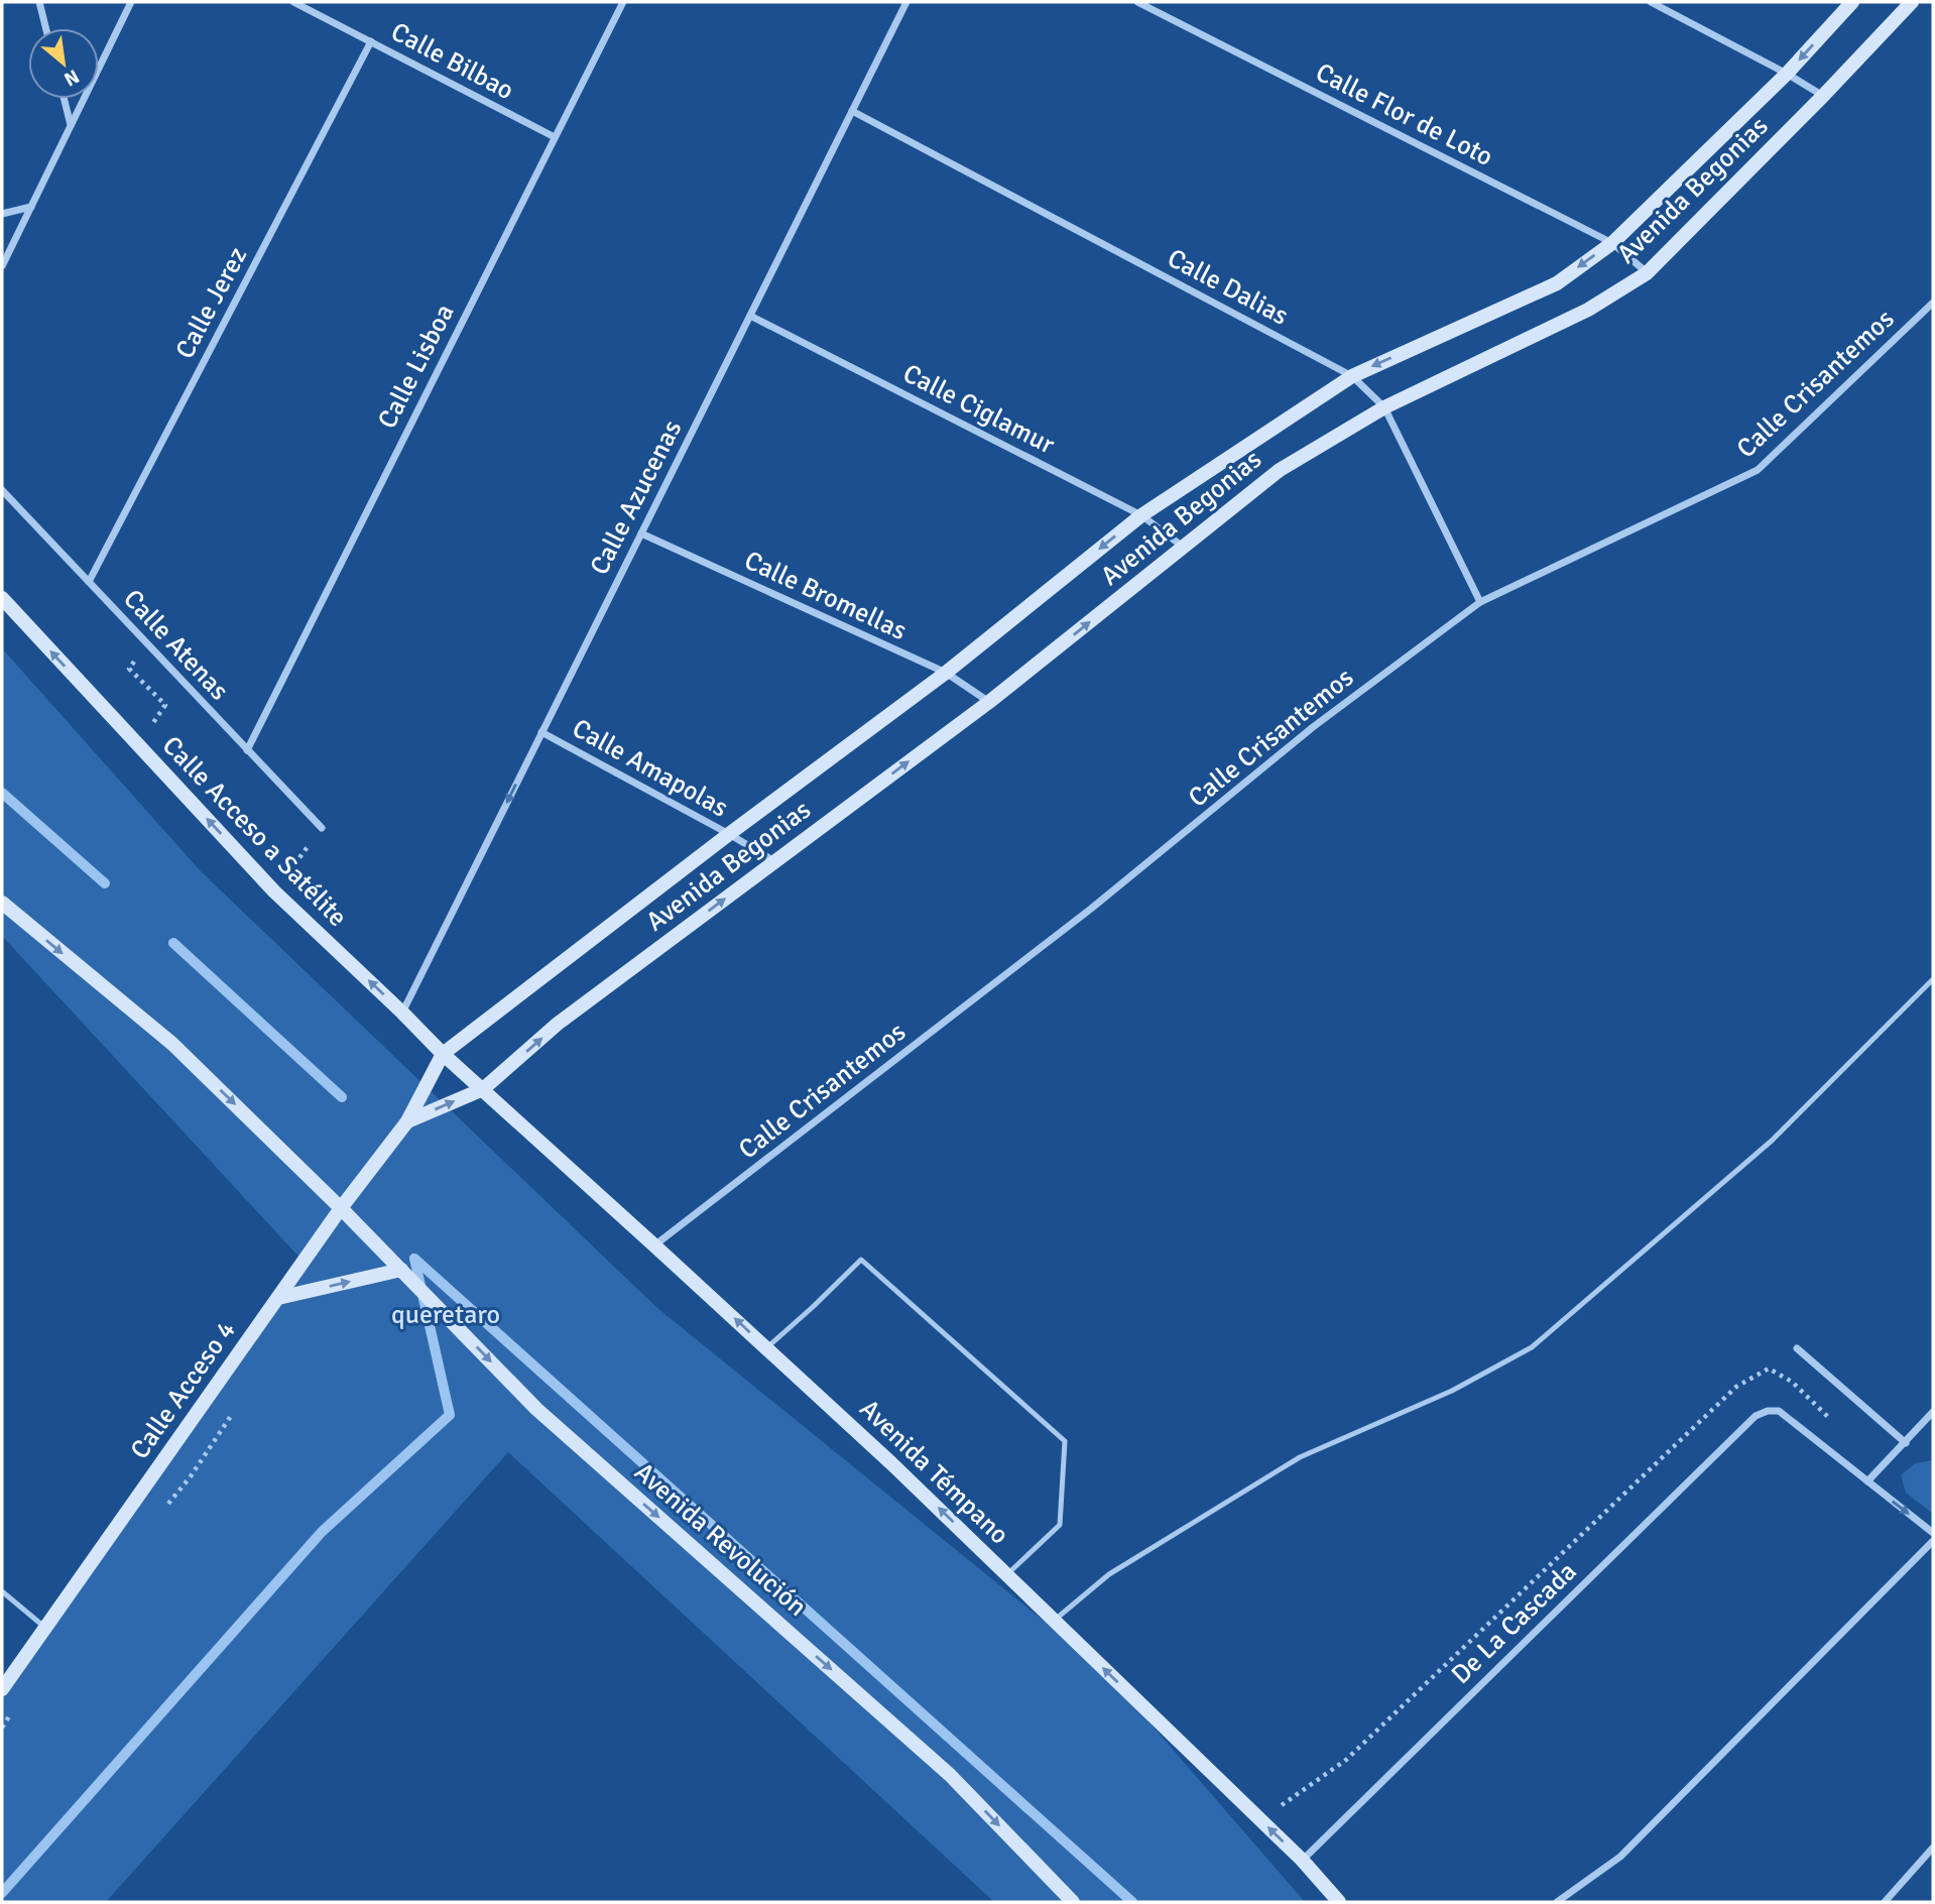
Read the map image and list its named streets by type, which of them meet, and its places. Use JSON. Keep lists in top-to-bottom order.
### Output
{
  "streets": {
    "street": [
      "Calle Bilbao",
      "Calle Flor de Loto",
      "Avenida Begonias",
      "Calle Dalias",
      "Calle Jerez",
      "Calle Lisboa",
      "Calle Crisantemos",
      "Calle Ciglamur",
      "Calle Azucenas",
      "Calle Bromellas",
      "Calle Atenas",
      "Calle Amapolas",
      "Calle Acceso a Satélite",
      "Calle Acceso 4",
      "Avenida Témpano",
      "Avenida Revolución",
      "De La Cascada"
    ]
  },
  "crossings": [
    ["Calle Bilbao", "Calle Jerez"],
    ["Calle Bilbao", "Calle Lisboa"],
    ["Calle Flor de Loto", "Avenida Begonias"],
    ["Avenida Begonias", "Calle Dalias"],
    ["Avenida Begonias", "Calle Ciglamur"],
    ["Avenida Begonias", "Calle Bromellas"],
    ["Avenida Begonias", "Calle Amapolas"],
    ["Avenida Begonias", "Calle Acceso a Satélite"],
    ["Avenida Begonias", "Calle Acceso 4"],
    ["Avenida Begonias", "Avenida Témpano"],
    ["Calle Dalias", "Calle Crisantemos"],
    ["Calle Dalias", "Calle Azucenas"],
    ["Calle Jerez", "Calle Atenas"],
    ["Calle Lisboa", "Calle Atenas"],
    ["Calle Crisantemos", "Avenida Témpano"],
    ["Calle Ciglamur", "Calle Azucenas"],
    ["Calle Azucenas", "Calle Bromellas"],
    ["Calle Azucenas", "Calle Amapolas"],
    ["Calle Azucenas", "Calle Acceso a Satélite"],
    ["Calle Acceso a Satélite", "Calle Acceso 4"],
    ["Calle Acceso a Satélite", "Avenida Témpano"],
    ["Calle Acceso 4", "Avenida Témpano"],
    ["Calle Acceso 4", "Avenida Revolución"],
    ["Avenida Témpano", "De La Cascada"]
  ],
  "one_way": ["Calle Acceso a Satélite", "Avenida Témpano", "Avenida Revolución"],
  "parks": ["queretaro"],
  "north": "bottom right"
}
